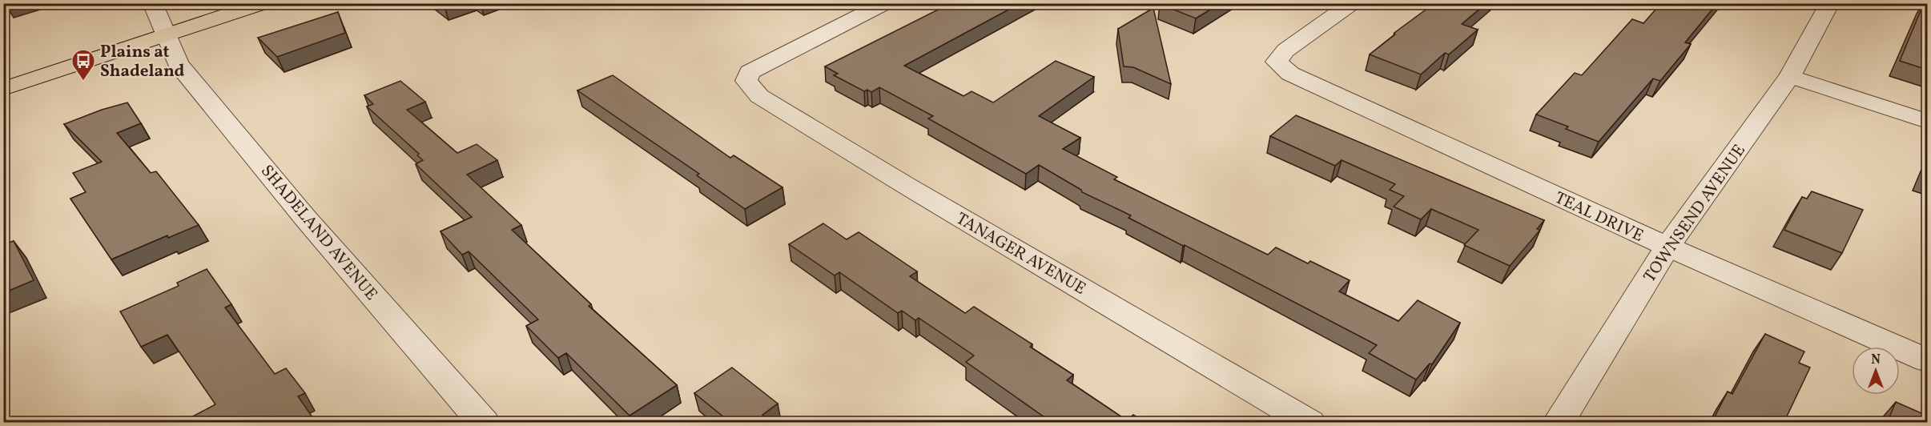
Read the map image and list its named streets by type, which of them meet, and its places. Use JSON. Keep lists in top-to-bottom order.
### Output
{
  "streets": {
    "street": [
      "TOWNSEND AVENUE",
      "TEAL DRIVE",
      "SHADELAND AVENUE",
      "TANAGER AVENUE"
    ]
  },
  "crossings": [
    ["TOWNSEND AVENUE", "TEAL DRIVE"]
  ],
  "places": {
    "bus stop": ["Plains at Shadeland"]
  },
  "north": "top"
}
